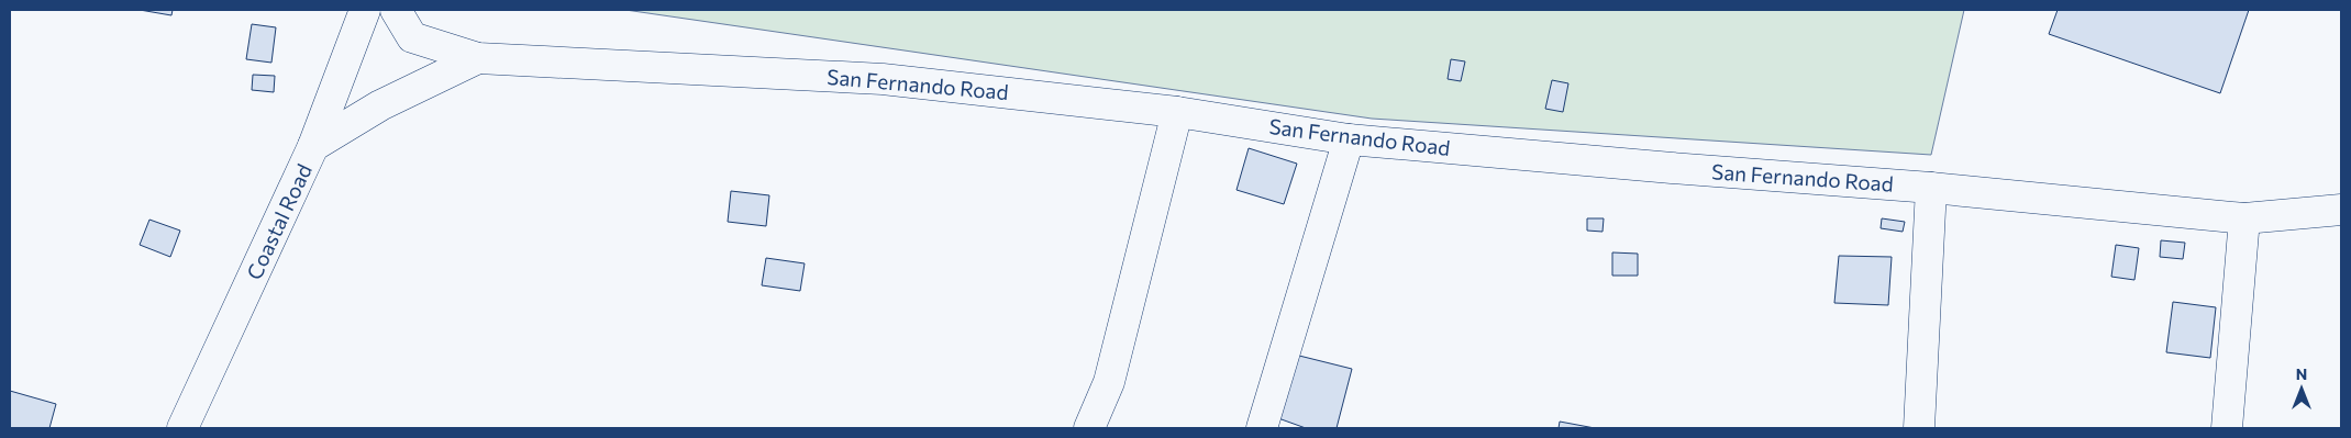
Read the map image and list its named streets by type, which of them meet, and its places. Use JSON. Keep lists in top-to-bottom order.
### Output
{
  "streets": {
    "street": ["San Fernando Road", "Coastal Road"]
  },
  "north": "top"
}
